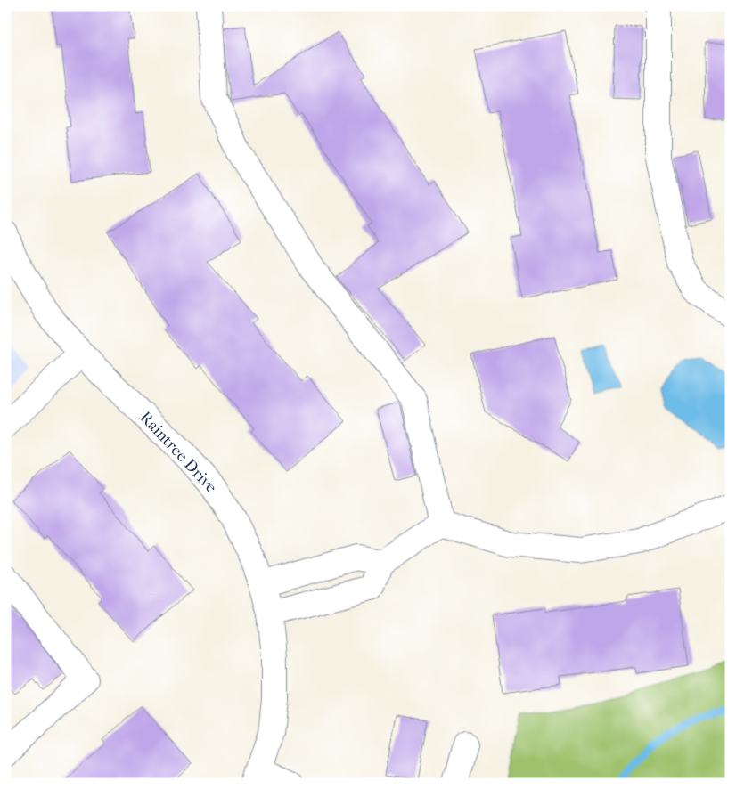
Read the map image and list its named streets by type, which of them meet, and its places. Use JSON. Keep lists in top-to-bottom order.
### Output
{
  "streets": {
    "street": ["Raintree Drive"]
  }
}
